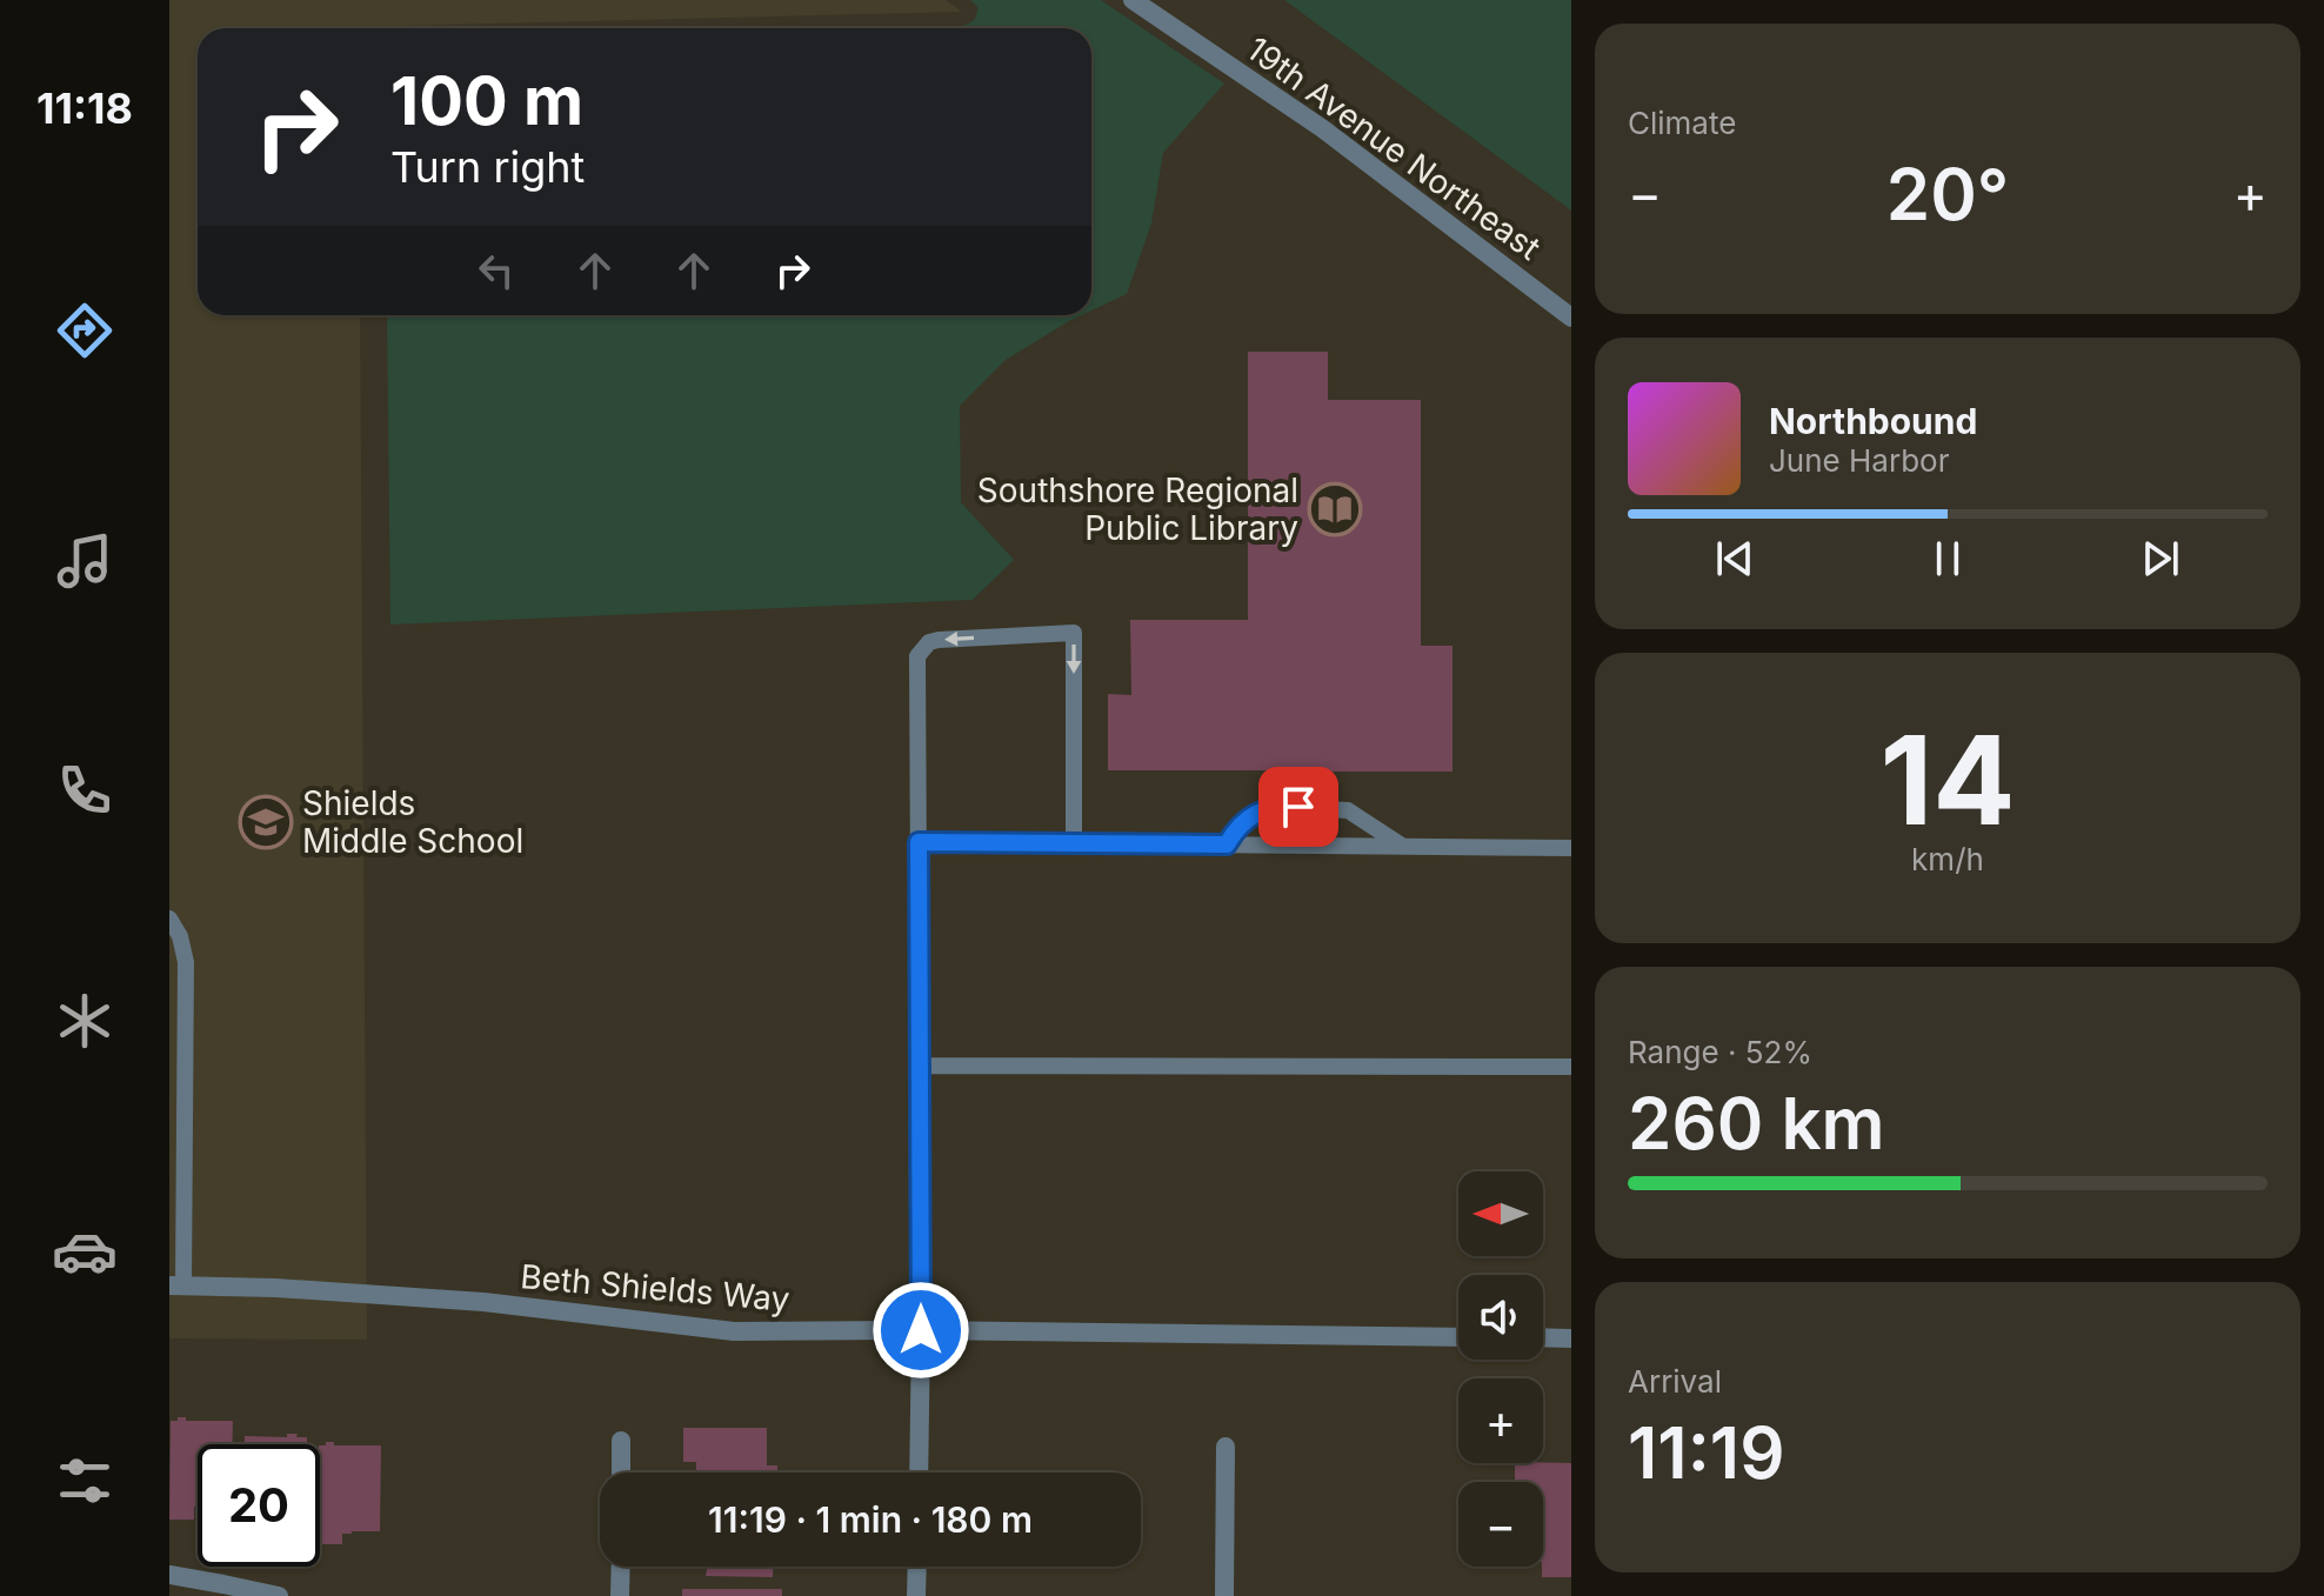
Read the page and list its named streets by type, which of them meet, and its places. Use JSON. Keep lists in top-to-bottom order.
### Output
{
  "streets": {
    "street": ["19th Avenue Northeast", "Beth Shields Way"]
  },
  "places": {
    "library": ["Southshore Regional Public Library"],
    "school or university": ["Shields Middle School"]
  },
  "north": "left",
  "page": {
    "tabs": "11:18",
    "tile": [
      "Climate",
      ["14", "km/h"],
      ["Range · 52%", "260 km"],
      ["Arrival", "11:19"]
    ],
    "turn": ["100 m", "Turn right"],
    "heat": ["−", "20°", "+"],
    "song": ["Northbound", "June Harbor"],
    "map_buttons": ["+", "−"],
    "limit": "20",
    "trip": "11:19 · 1 min · 180 m"
  }
}
